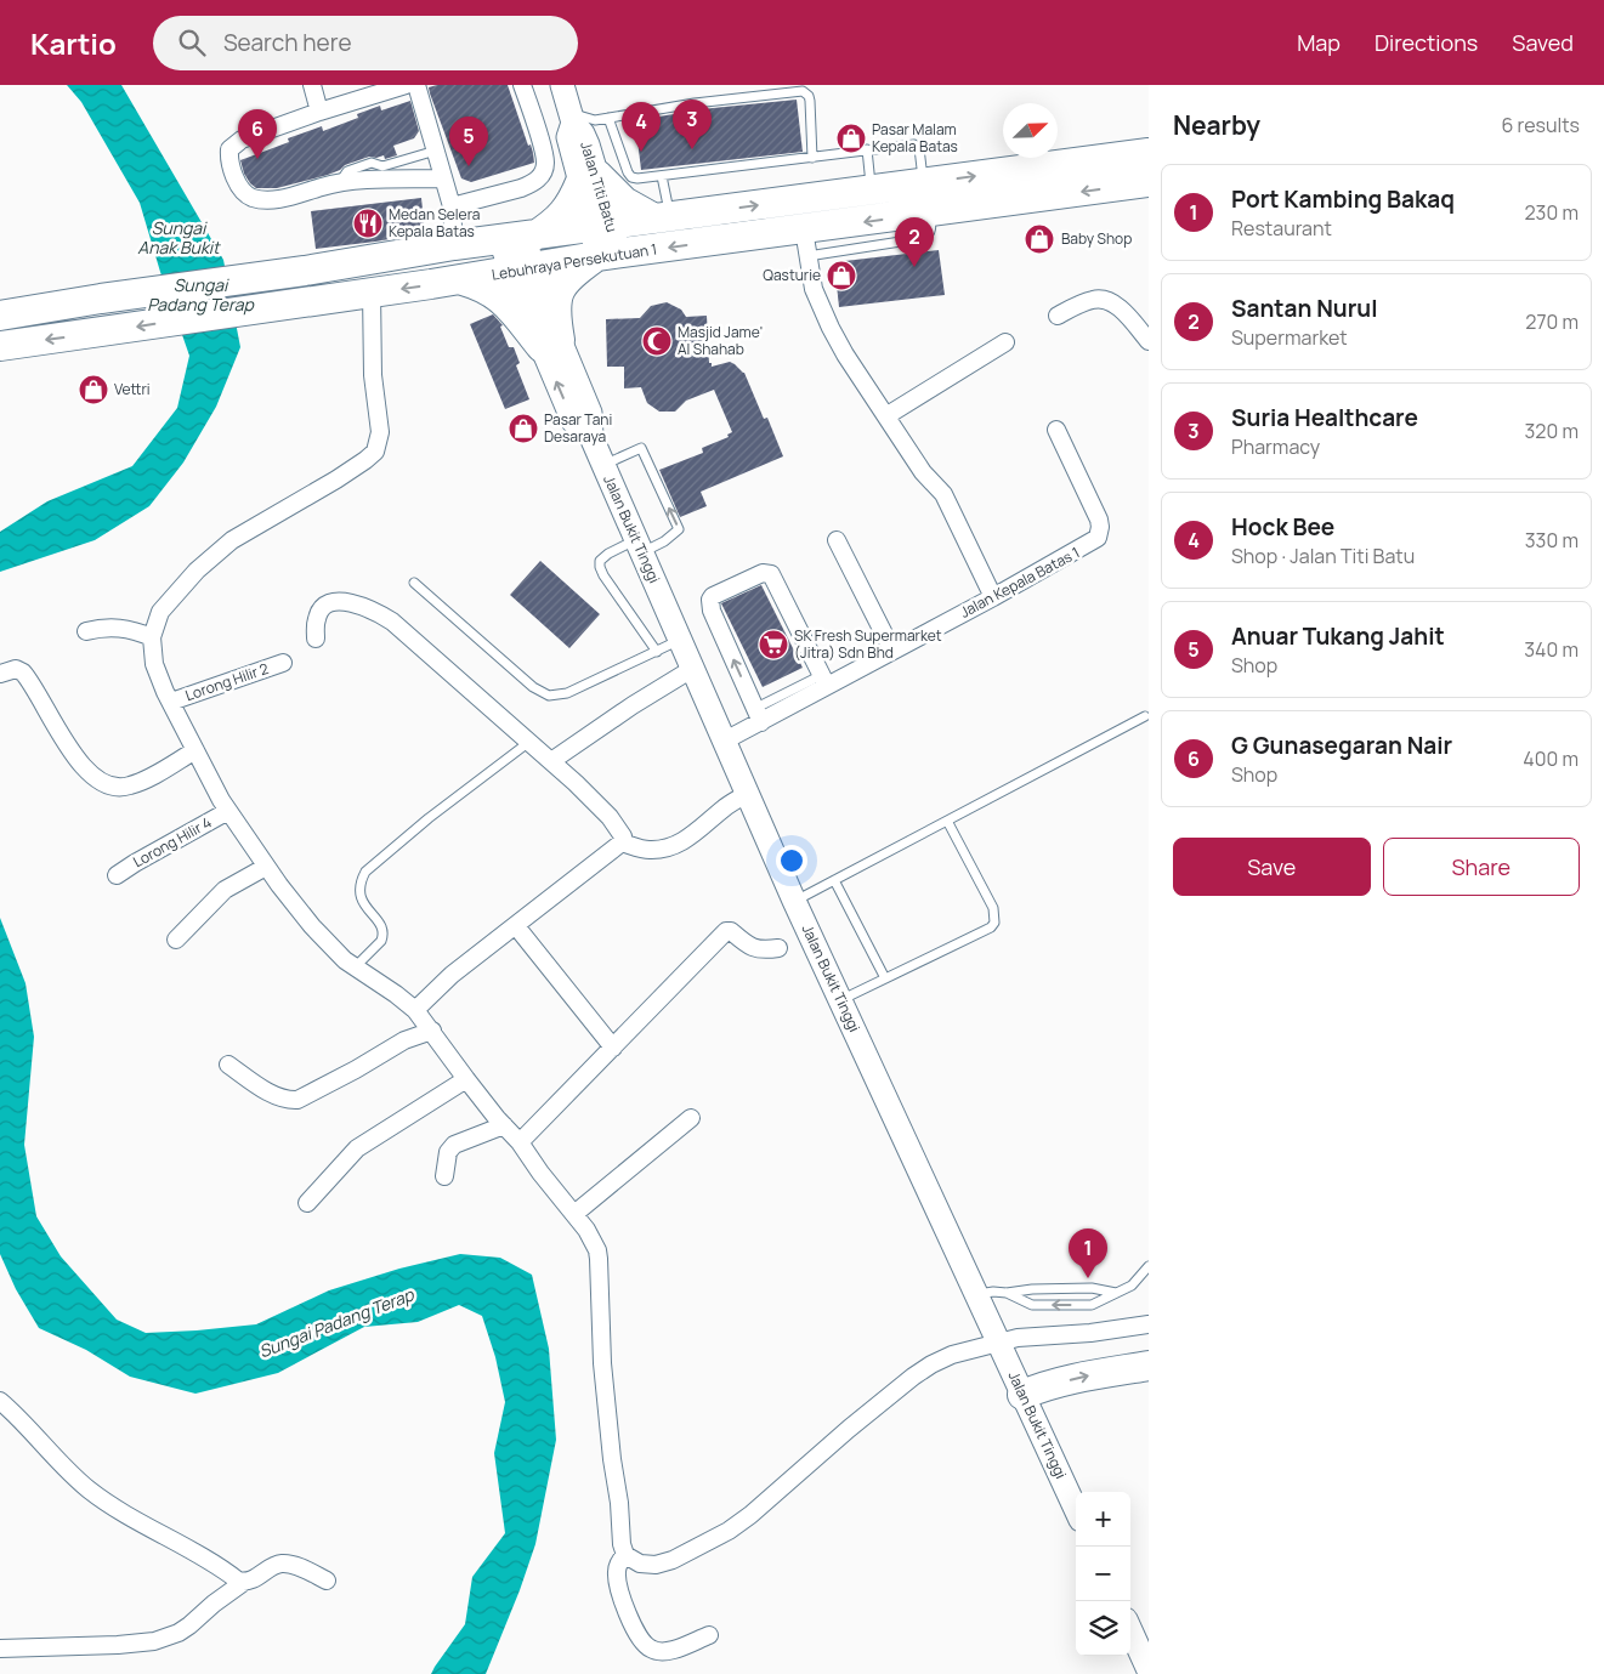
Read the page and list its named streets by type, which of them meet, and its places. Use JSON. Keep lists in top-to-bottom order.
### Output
{
  "streets": {
    "highway": ["Lebuhraya Persekutuan 1"],
    "main road": ["Jalan Titi Batu", "Jalan Bukit Tinggi"],
    "street": ["Jalan Kepala Batas 1", "Lorong Hilir 2", "Lorong Hilir 4"]
  },
  "crossings": [
    ["Jalan Titi Batu", "Lebuhraya Persekutuan 1"],
    ["Lebuhraya Persekutuan 1", "Jalan Bukit Tinggi"],
    ["Jalan Bukit Tinggi", "Jalan Kepala Batas 1"]
  ],
  "water": ["Sungai Anak Bukit", "Sungai Padang Terap"],
  "places": {
    "shop": [
      "Pasar Malam Kepala Batas",
      "Baby Shop",
      "Qasturie",
      "Vettri",
      "Pasar Tani Desaraya"
    ],
    "restaurant": ["Medan Selera Kepala Batas"],
    "mosque": ["Masjid Jame' Al Shahab"],
    "supermarket": ["SK Fresh Supermarket (Jitra) Sdn Bhd"]
  },
  "north": "top right",
  "page": {
    "header": "Kartio",
    "search": "Search here",
    "nav": ["Map", "Directions", "Saved"],
    "heading": ["Nearby", "6 results"],
    "pins": [
      "3",
      "4",
      "6",
      "5",
      "2",
      "1"
    ],
    "list": [
      {
        "mark": "1",
        "name": "Port Kambing Bakaq",
        "note": "Restaurant",
        "value": "230 m"
      },
      {
        "mark": "2",
        "name": "Santan Nurul",
        "note": "Supermarket",
        "value": "270 m"
      },
      {
        "mark": "3",
        "name": "Suria Healthcare",
        "note": "Pharmacy",
        "value": "320 m"
      },
      {
        "mark": "4",
        "name": "Hock Bee",
        "note": "Shop · Jalan Titi Batu",
        "value": "330 m"
      },
      {
        "mark": "5",
        "name": "Anuar Tukang Jahit",
        "note": "Shop",
        "value": "340 m"
      },
      {
        "mark": "6",
        "name": "G Gunasegaran Nair",
        "note": "Shop",
        "value": "400 m"
      }
    ],
    "buttons": ["Save", "Share"],
    "map_buttons": ["+", "−"]
  }
}
